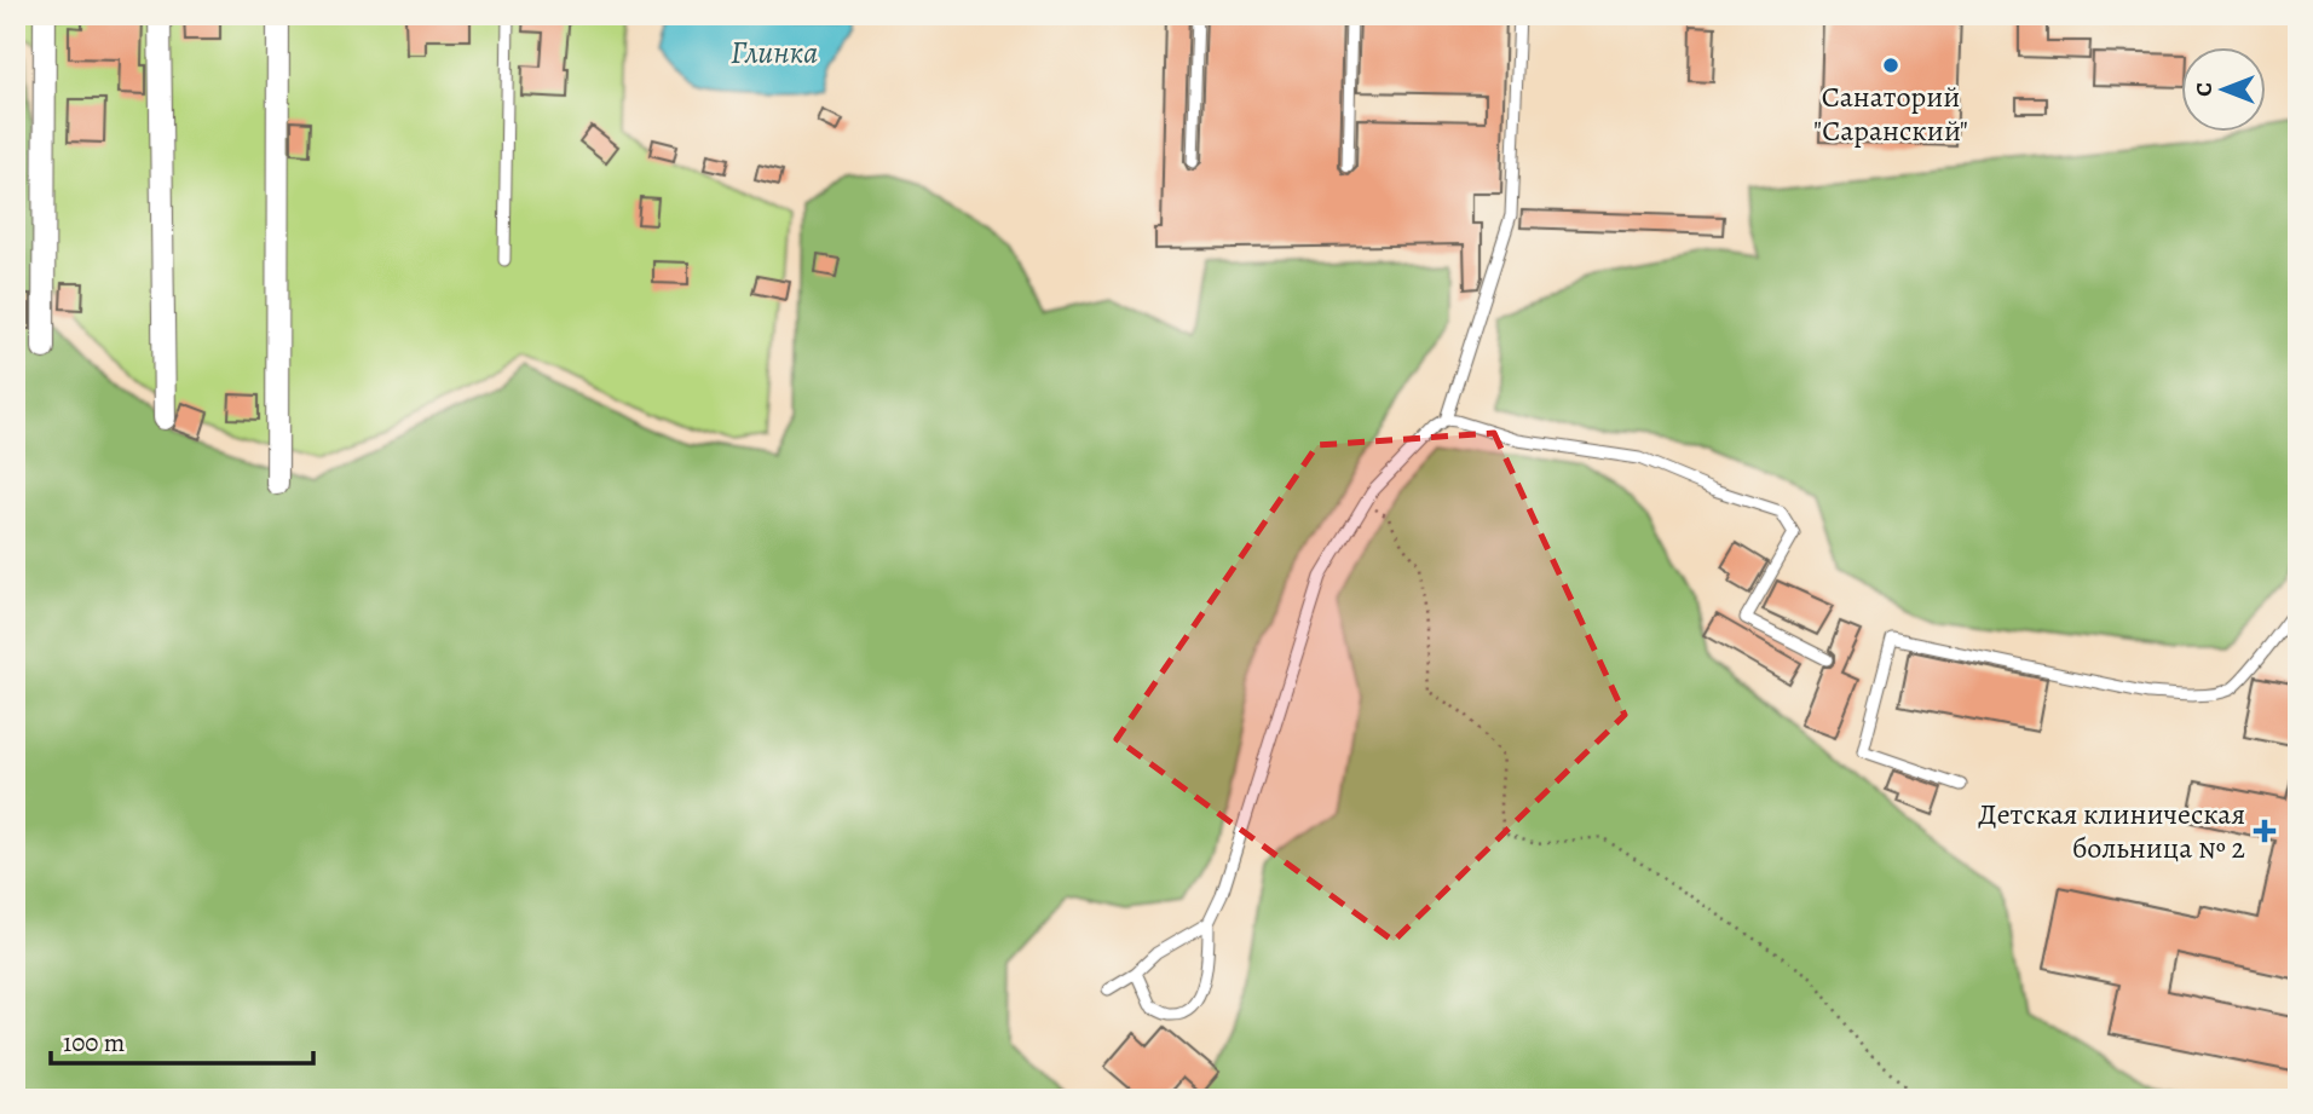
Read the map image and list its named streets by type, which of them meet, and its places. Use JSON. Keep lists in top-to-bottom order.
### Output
{
  "water": ["Глинка"],
  "places": {
    "other": ["Санаторий \"Саранский\""],
    "health": ["Детская клиническая больница № 2"]
  },
  "scale_bar": "100 m",
  "north": "left"
}
